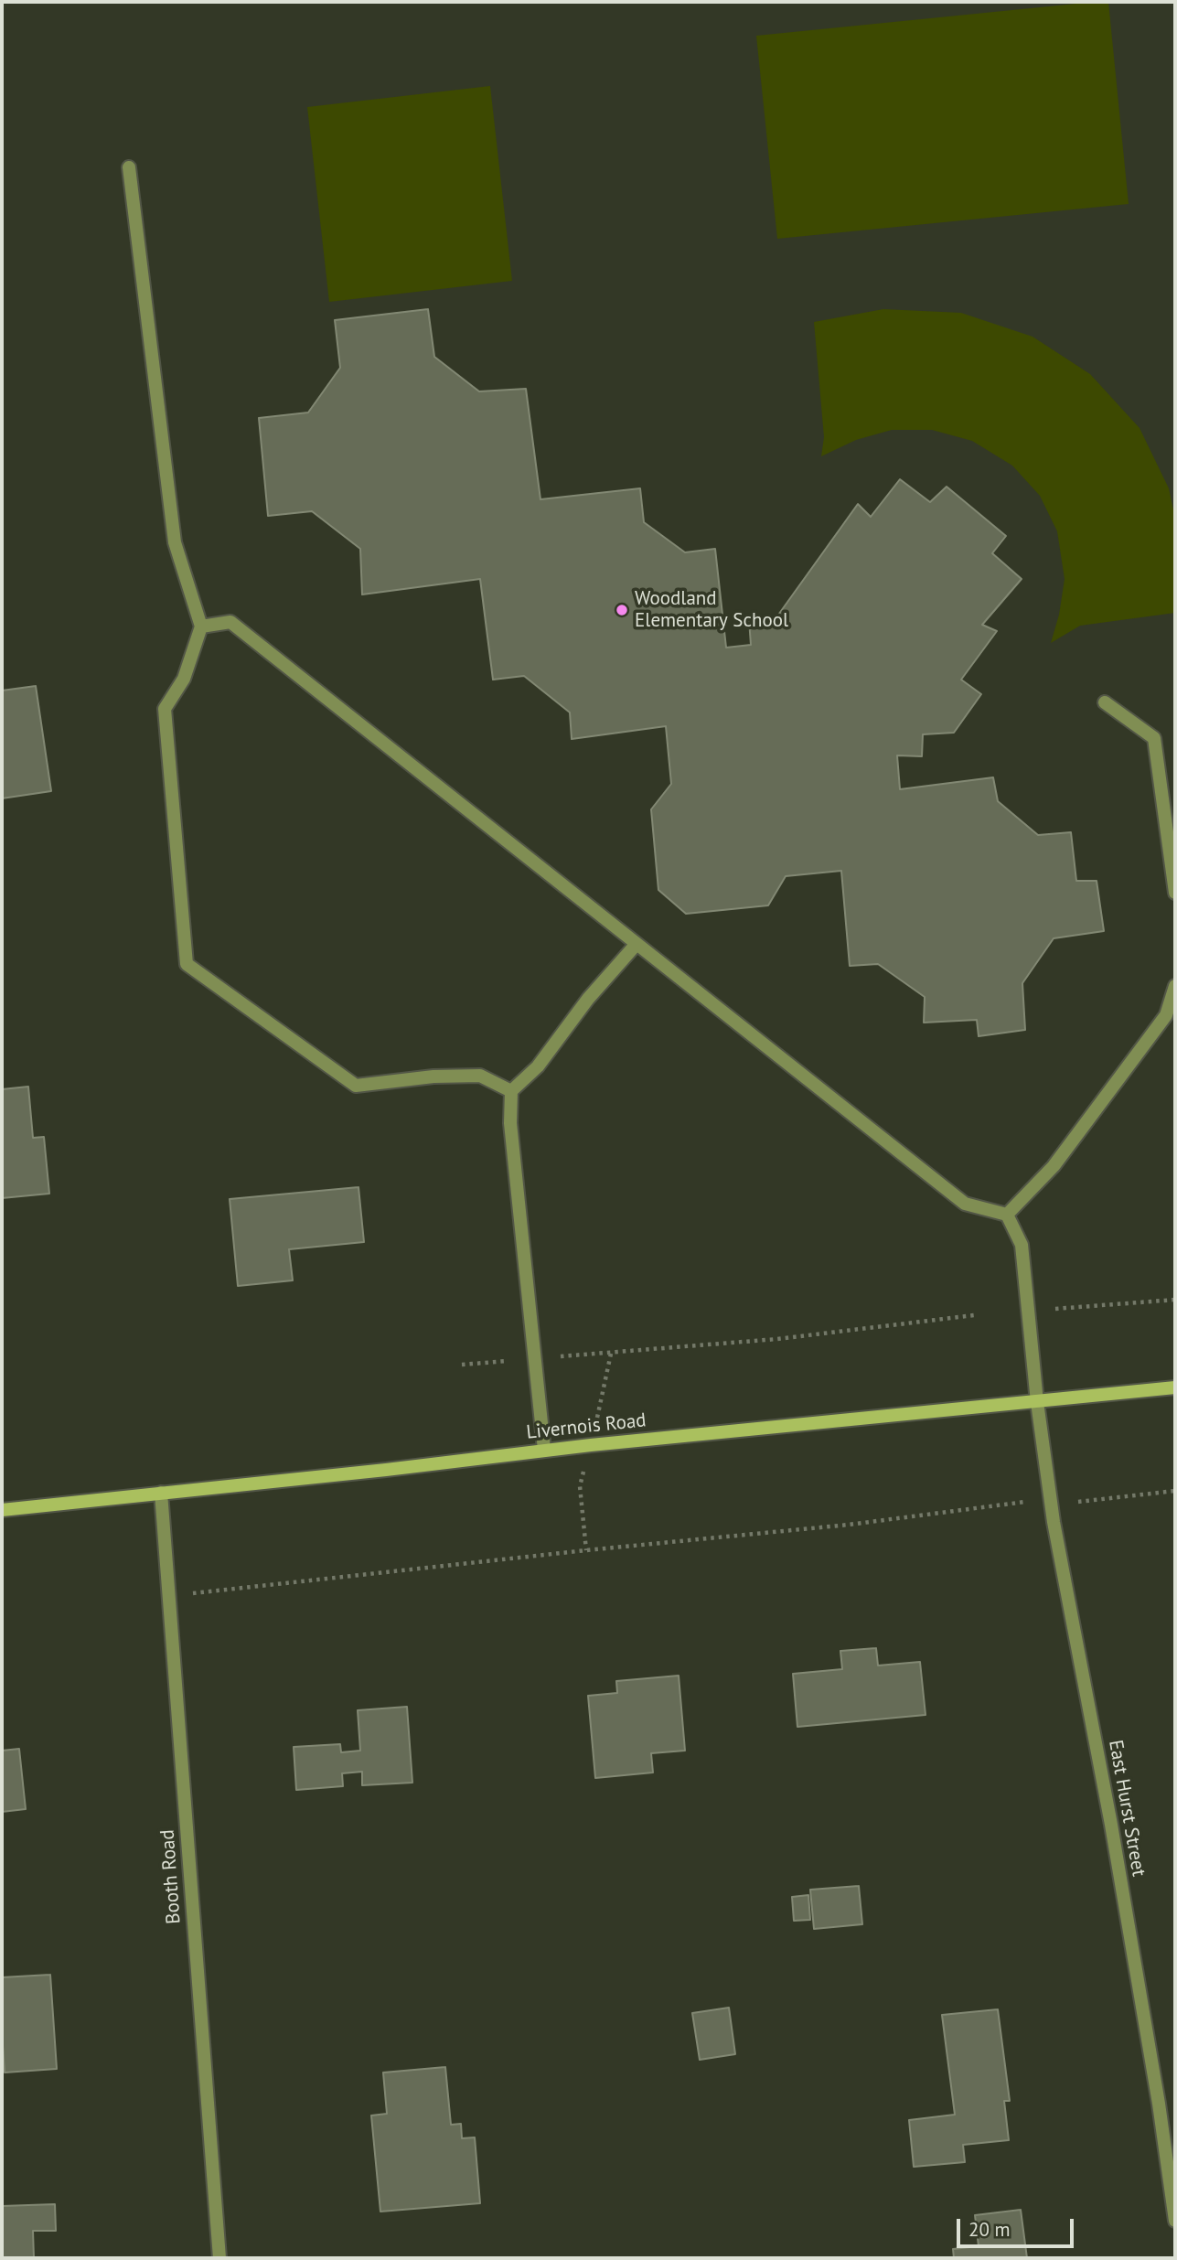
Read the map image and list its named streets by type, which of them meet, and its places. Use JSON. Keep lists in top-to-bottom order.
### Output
{
  "streets": {
    "street": ["Livernois Road", "East Hurst Street", "Booth Road"]
  },
  "crossings": [
    ["Livernois Road", "East Hurst Street"],
    ["Livernois Road", "Booth Road"]
  ],
  "places": ["Woodland Elementary School"],
  "scale_bar": "20 m"
}
